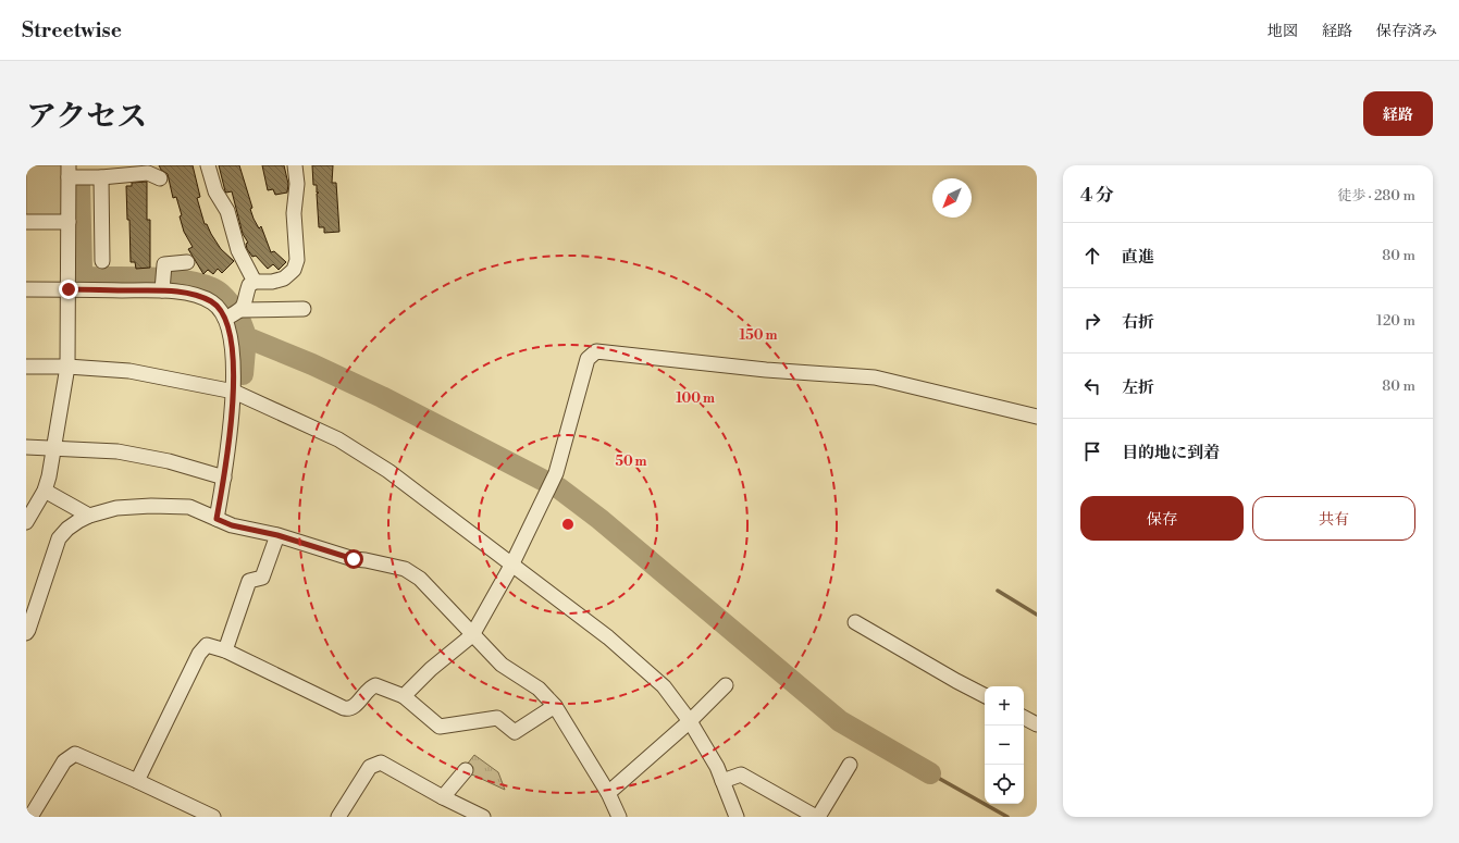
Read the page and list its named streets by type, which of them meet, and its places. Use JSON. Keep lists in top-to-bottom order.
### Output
{
  "north": "bottom left",
  "page": {
    "header": "Streetwise",
    "nav": ["地図", "経路", "保存済み"],
    "title": "アクセス",
    "buttons": [
      "経路",
      ["保存", "共有"]
    ],
    "heading": ["4 分", "徒歩 · 280 m"],
    "list": [
      ["直進", "80 m"],
      ["右折", "120 m"],
      ["左折", "80 m"],
      "目的地に到着"
    ],
    "map_buttons": ["+", "−"]
  },
  "rings": ["150 m", "100 m", "50 m"]
}
